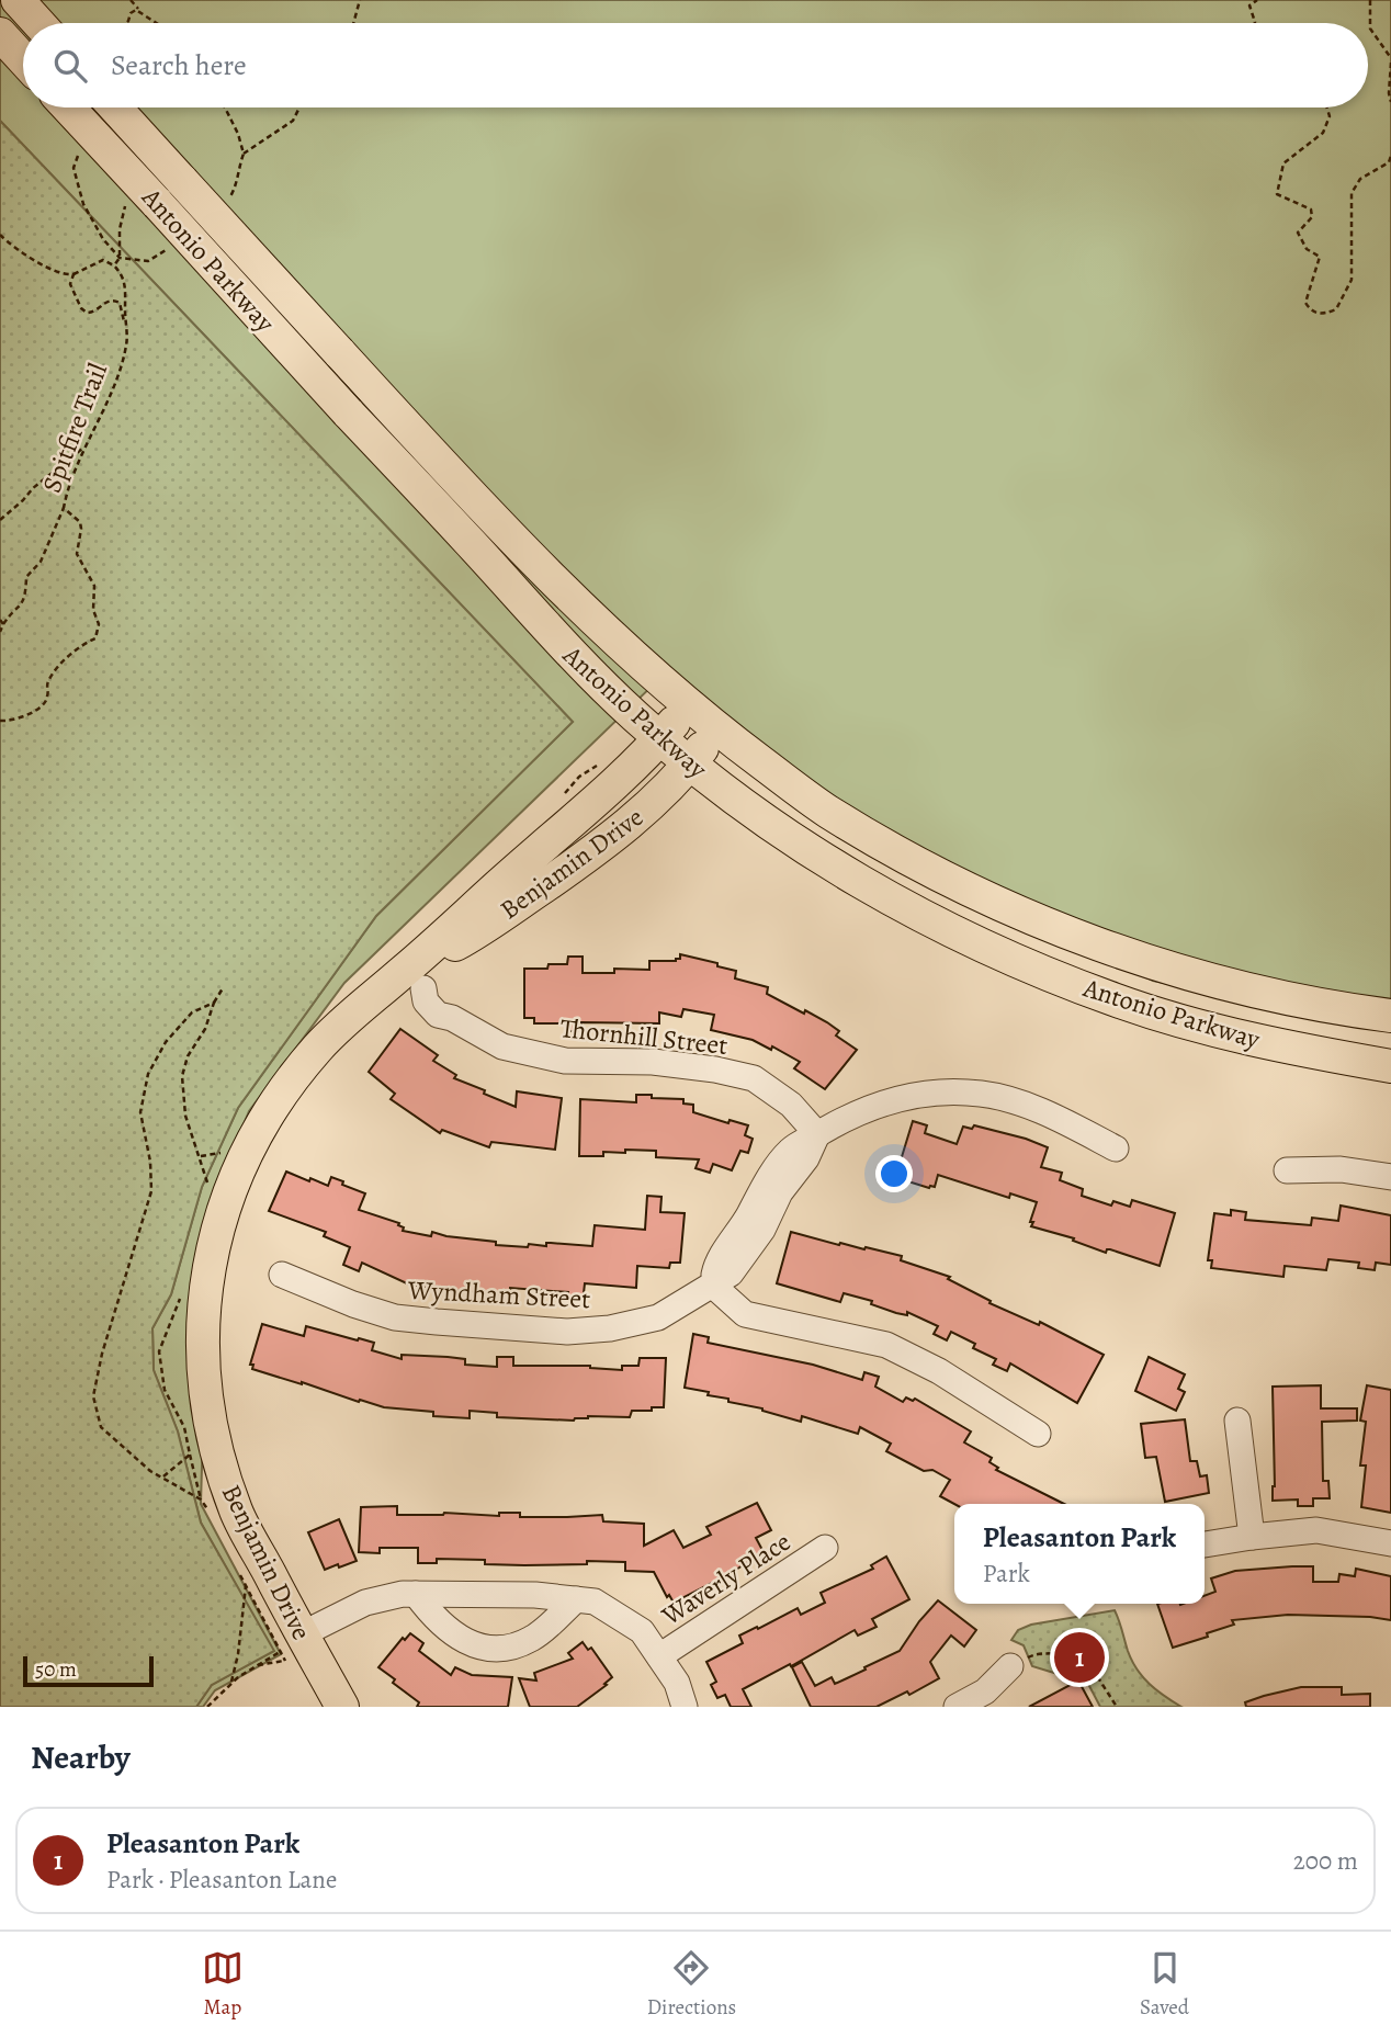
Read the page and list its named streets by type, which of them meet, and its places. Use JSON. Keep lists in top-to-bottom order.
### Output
{
  "streets": {
    "main road": ["Antonio Parkway", "Benjamin Drive"],
    "street": ["Thornhill Street", "Wyndham Street", "Waverly Place"],
    "path": ["Spitfire Trail"]
  },
  "crossings": [
    ["Antonio Parkway", "Benjamin Drive"],
    ["Benjamin Drive", "Thornhill Street"]
  ],
  "scale_bar": "50 m",
  "page": {
    "search": "Search here",
    "popup": ["Pleasanton Park", "Park"],
    "pins": "1",
    "scale": "50 m",
    "heading": "Nearby",
    "list": [
      {
        "mark": "1",
        "name": "Pleasanton Park",
        "note": "Park · Pleasanton Lane",
        "value": "200 m"
      }
    ],
    "nav": ["Map", "Directions", "Saved"]
  }
}
